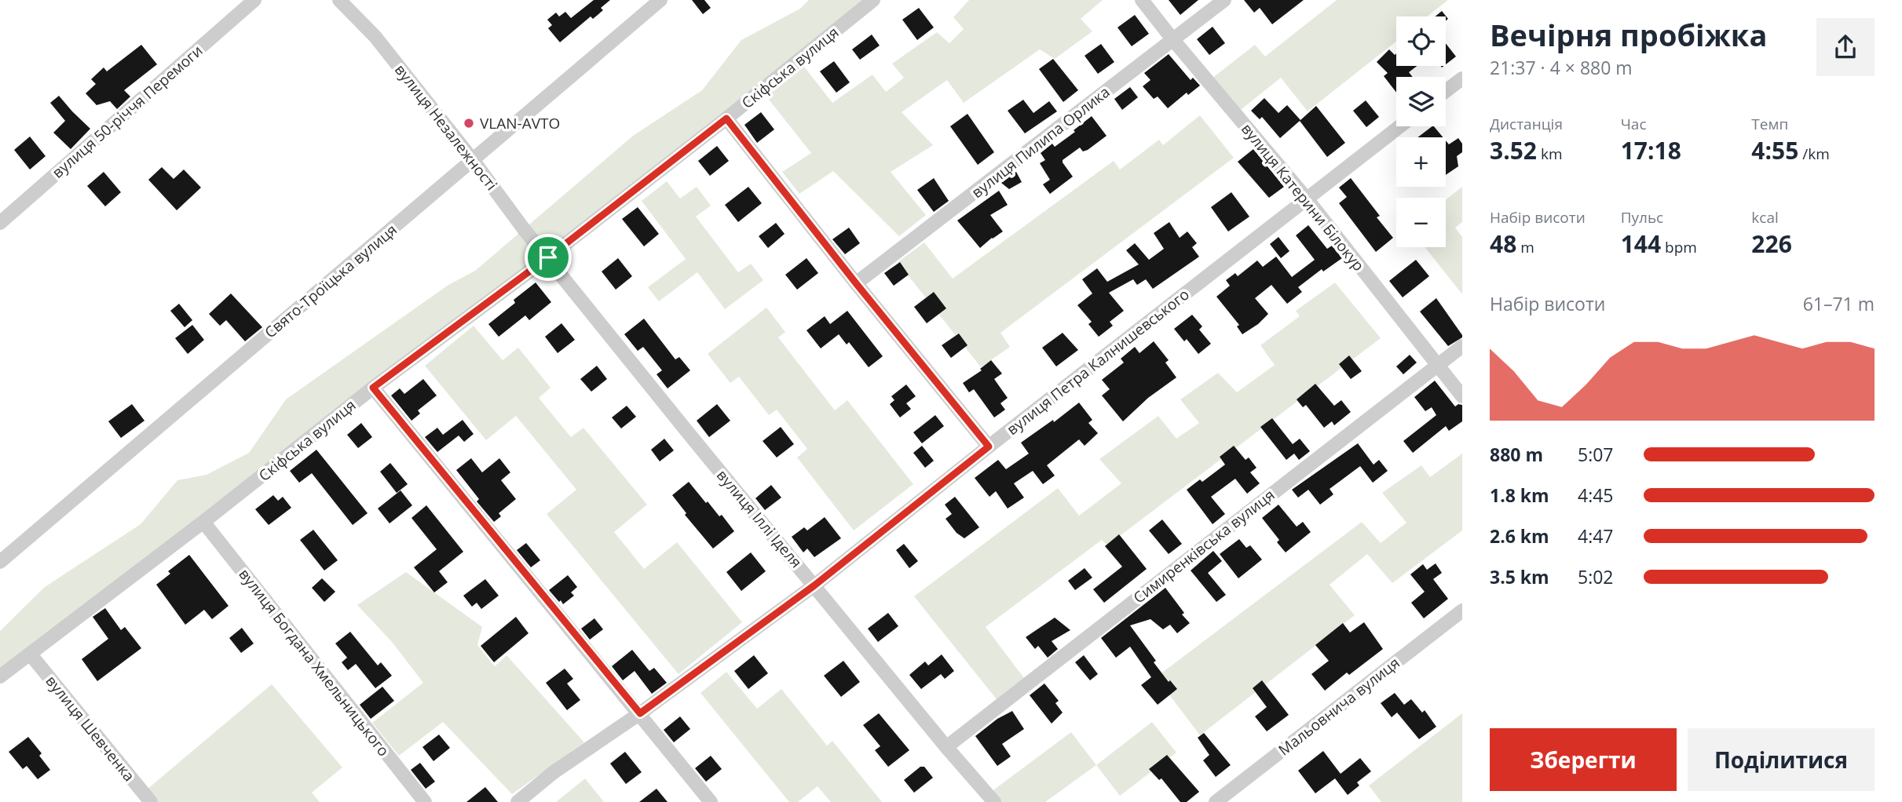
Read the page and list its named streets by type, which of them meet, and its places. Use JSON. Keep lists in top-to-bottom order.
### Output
{
  "streets": {
    "street": [
      "Скіфська вулиця",
      "вулиця 50-річчя Перемоги",
      "вулиця Незалежності",
      "вулиця Пилипа Орлика",
      "вулиця Катерини Білокур",
      "Свято-Троїцька вулиця",
      "вулиця Петра Калнишевського",
      "вулиця Іллі Іделя",
      "Симиренківська вулиця",
      "вулиця Богдана Хмельницького",
      "Мальовнича вулиця",
      "вулиця Шевченка"
    ]
  },
  "crossings": [
    ["Скіфська вулиця", "вулиця Незалежності"],
    ["Скіфська вулиця", "вулиця Іллі Іделя"],
    ["Скіфська вулиця", "вулиця Богдана Хмельницького"],
    ["Скіфська вулиця", "вулиця Шевченка"],
    ["вулиця Незалежності", "Свято-Троїцька вулиця"],
    ["вулиця Незалежності", "вулиця Іллі Іделя"],
    ["вулиця Пилипа Орлика", "вулиця Катерини Білокур"],
    ["вулиця Катерини Білокур", "вулиця Петра Калнишевського"],
    ["вулиця Катерини Білокур", "Симиренківська вулиця"],
    ["вулиця Петра Калнишевського", "вулиця Іллі Іделя"],
    ["вулиця Іллі Іделя", "Симиренківська вулиця"]
  ],
  "places": ["VLAN-AVTO"],
  "page": {
    "heading": ["Вечірня пробіжка", "21:37 · 4 × 880 m"],
    "map_buttons": ["+", "−"],
    "stats": [
      ["Дистанція", "3.52 km"],
      ["Час", "17:18"],
      ["Темп", "4:55 /km"],
      ["Набір висоти", "48 m"],
      ["Пульс", "144 bpm"],
      ["kcal", "226"]
    ],
    "chart": ["Набір висоти", "61–71 m"],
    "list": [
      {
        "name": "880 m",
        "note": "5:07"
      },
      {
        "name": "1.8 km",
        "note": "4:45"
      },
      {
        "name": "2.6 km",
        "note": "4:47"
      },
      {
        "name": "3.5 km",
        "note": "5:02"
      }
    ],
    "buttons": ["Зберегти", "Поділитися"]
  }
}
